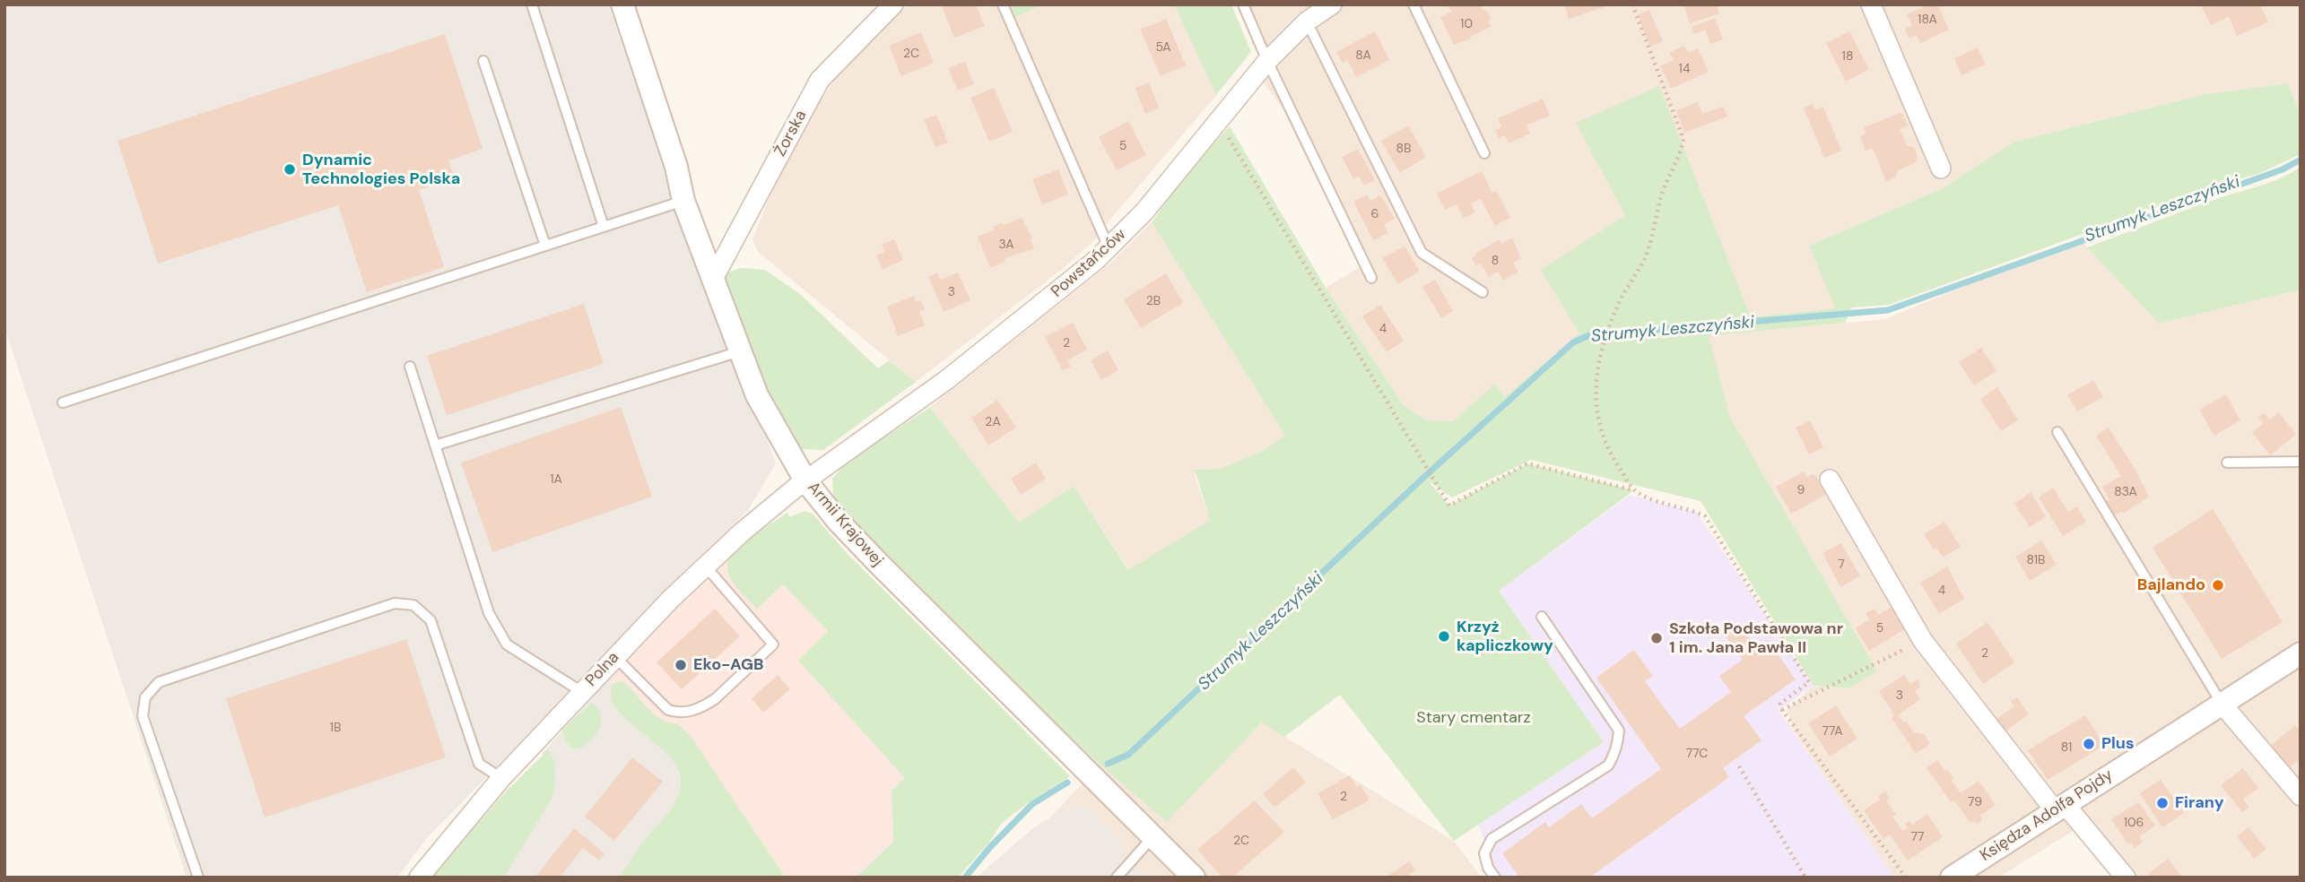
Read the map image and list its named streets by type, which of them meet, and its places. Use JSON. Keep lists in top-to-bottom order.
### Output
{
  "streets": {
    "street": [
      "Żorska",
      "Powstańców",
      "Armii Krajowej",
      "Polna",
      "Księdza Adolfa Pojdy"
    ]
  },
  "crossings": [
    ["Żorska", "Armii Krajowej"],
    ["Powstańców", "Armii Krajowej"],
    ["Powstańców", "Polna"],
    ["Armii Krajowej", "Polna"]
  ],
  "water": ["Strumyk Leszczyński"],
  "parks": ["Stary cmentarz"],
  "places": [
    "Dynamic Technologies Polska",
    "Bajlando",
    "Krzyż kapliczkowy",
    "Szkoła Podstawowa nr 1 im. Jana Pawła II",
    "Eko-AGB",
    "Plus",
    "Firany"
  ],
  "house_numbers": [
    "18A",
    "10",
    "5A",
    "2C",
    "8A",
    "18",
    "14",
    "5",
    "8B",
    "6",
    "3A",
    "8",
    "3",
    "2B",
    "4",
    "2",
    "2A",
    "1A",
    "9",
    "83A",
    "81B",
    "7",
    "4",
    "5",
    "2",
    "3",
    "1B",
    "77A",
    "81",
    "77C",
    "2",
    "79",
    "106",
    "77",
    "2C"
  ]
}
